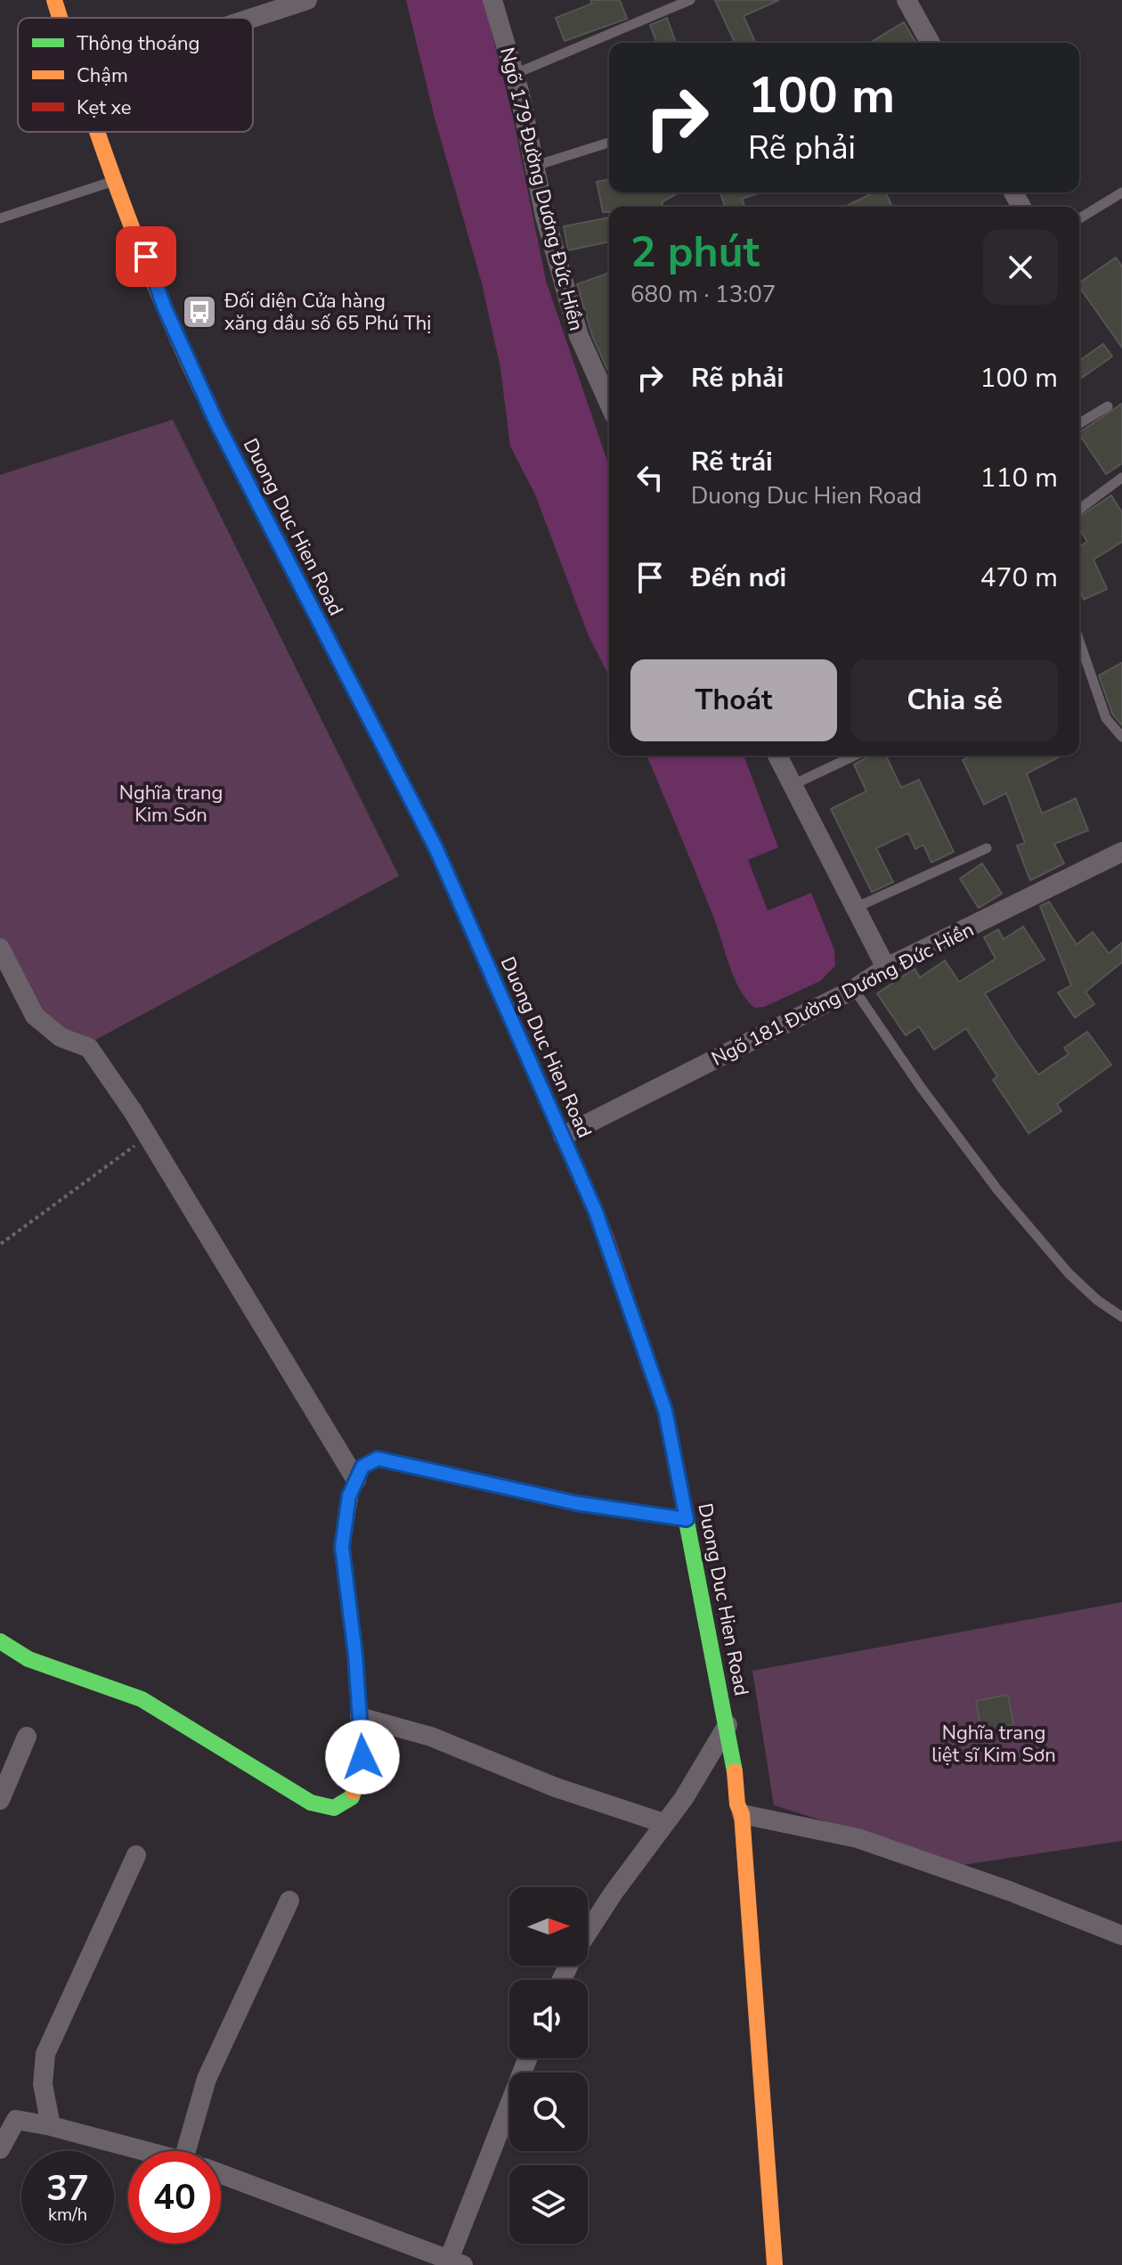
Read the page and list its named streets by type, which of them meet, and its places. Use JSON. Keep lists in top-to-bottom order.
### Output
{
  "streets": {
    "main road": ["Duong Duc Hien Road"],
    "street": ["Ngõ 179 Đường Dương Đức Hiền", "Ngõ 181 Đường Dương Đức Hiền"]
  },
  "crossings": [
    ["Duong Duc Hien Road", "Ngõ 181 Đường Dương Đức Hiền"]
  ],
  "parks": ["Nghĩa trang Kim Sơn", "Nghĩa trang liệt sĩ Kim Sơn"],
  "places": {
    "bus stop": ["Đối diện Cửa hàng xăng dầu số 65 Phú Thị"]
  },
  "legend": ["Thông thoáng", "Chậm", "Kẹt xe"],
  "north": "right",
  "page": {
    "turn": ["100 m", "Rẽ phải"],
    "heading": ["2 phút", "680 m · 13:07"],
    "list": [
      {
        "name": "Rẽ phải",
        "value": "100 m"
      },
      {
        "name": "Rẽ trái",
        "note": "Duong Duc Hien Road",
        "value": "110 m"
      },
      {
        "name": "Đến nơi",
        "value": "470 m"
      }
    ],
    "buttons": ["Thoát", "Chia sẻ"],
    "speed": "37 km/h",
    "limit": "40"
  }
}
